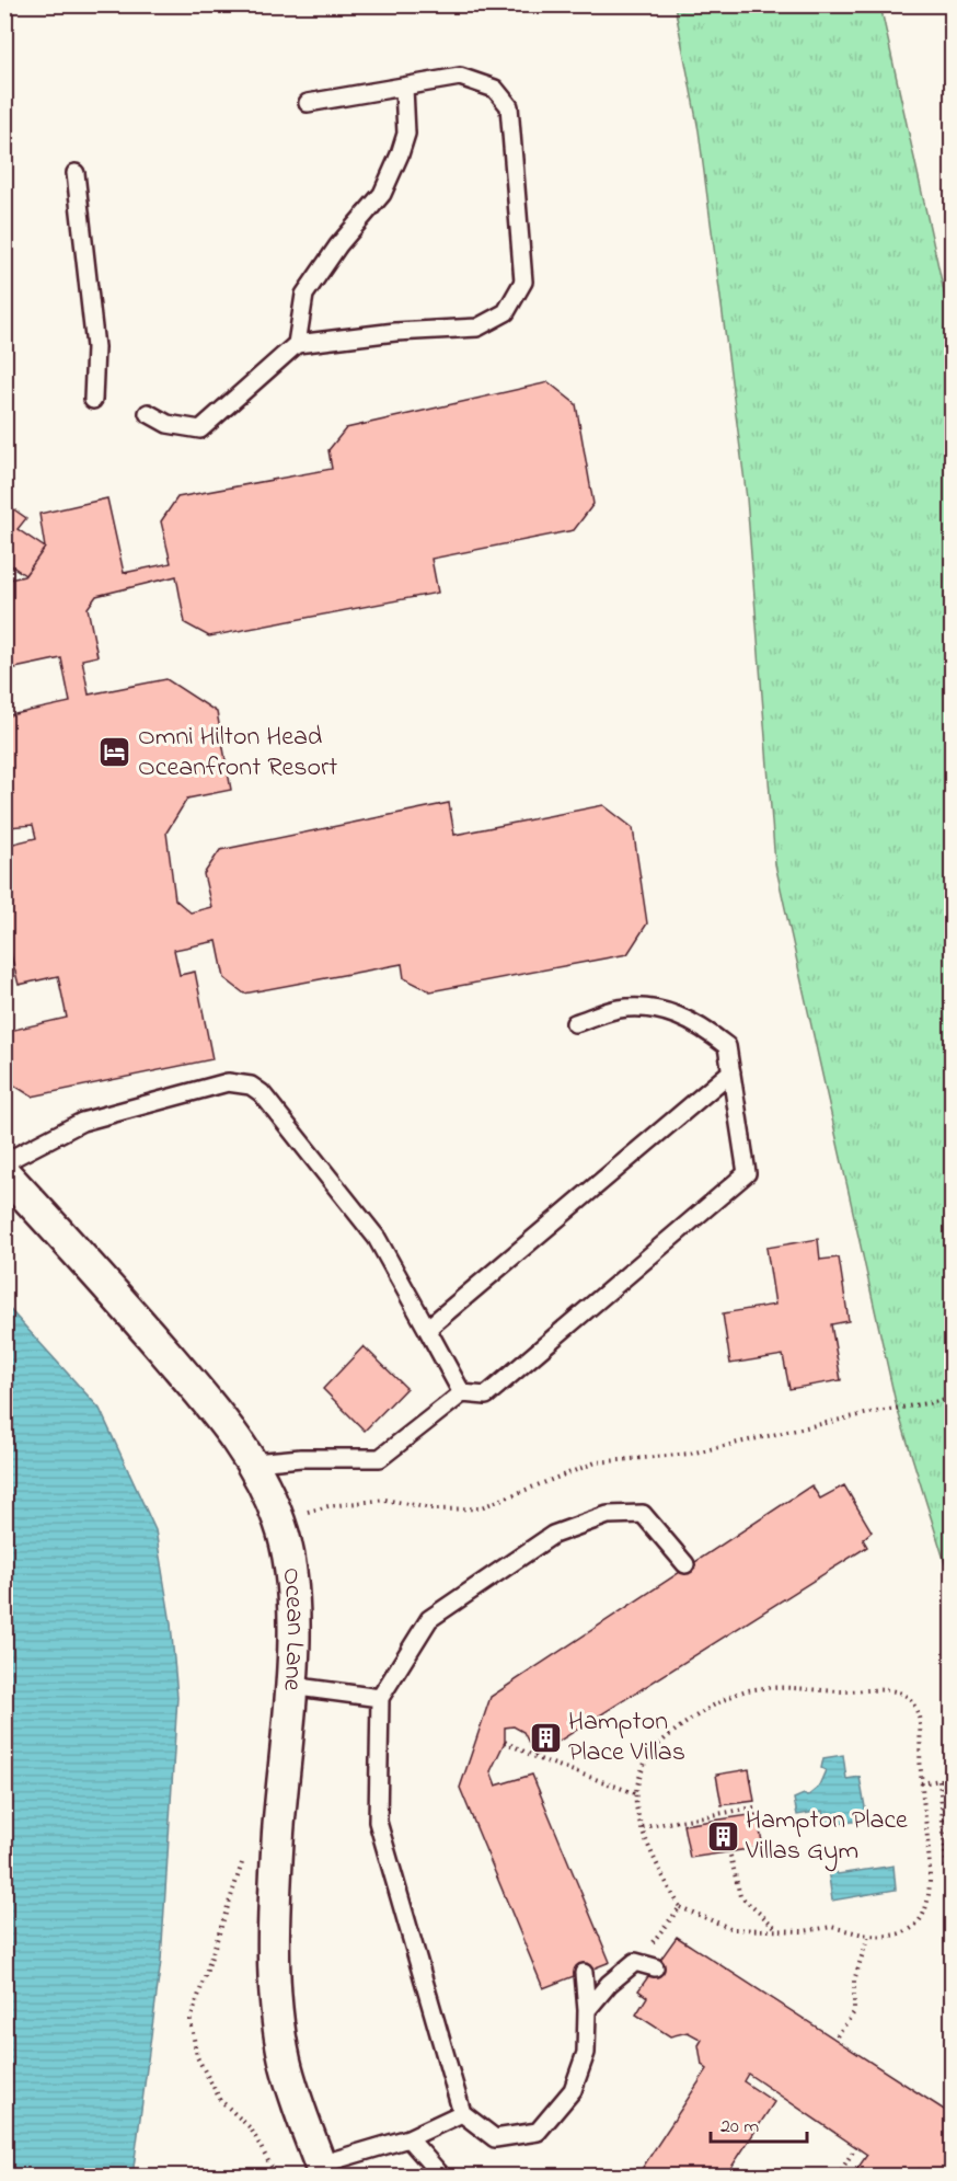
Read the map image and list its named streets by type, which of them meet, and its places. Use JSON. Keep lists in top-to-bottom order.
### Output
{
  "streets": {
    "street": ["Ocean Lane"]
  },
  "places": {
    "hotel": ["Omni Hilton Head Oceanfront Resort"],
    "building": ["Hampton Place Villas", "Hampton Place Villas Gym"]
  },
  "scale_bar": "20 m"
}
